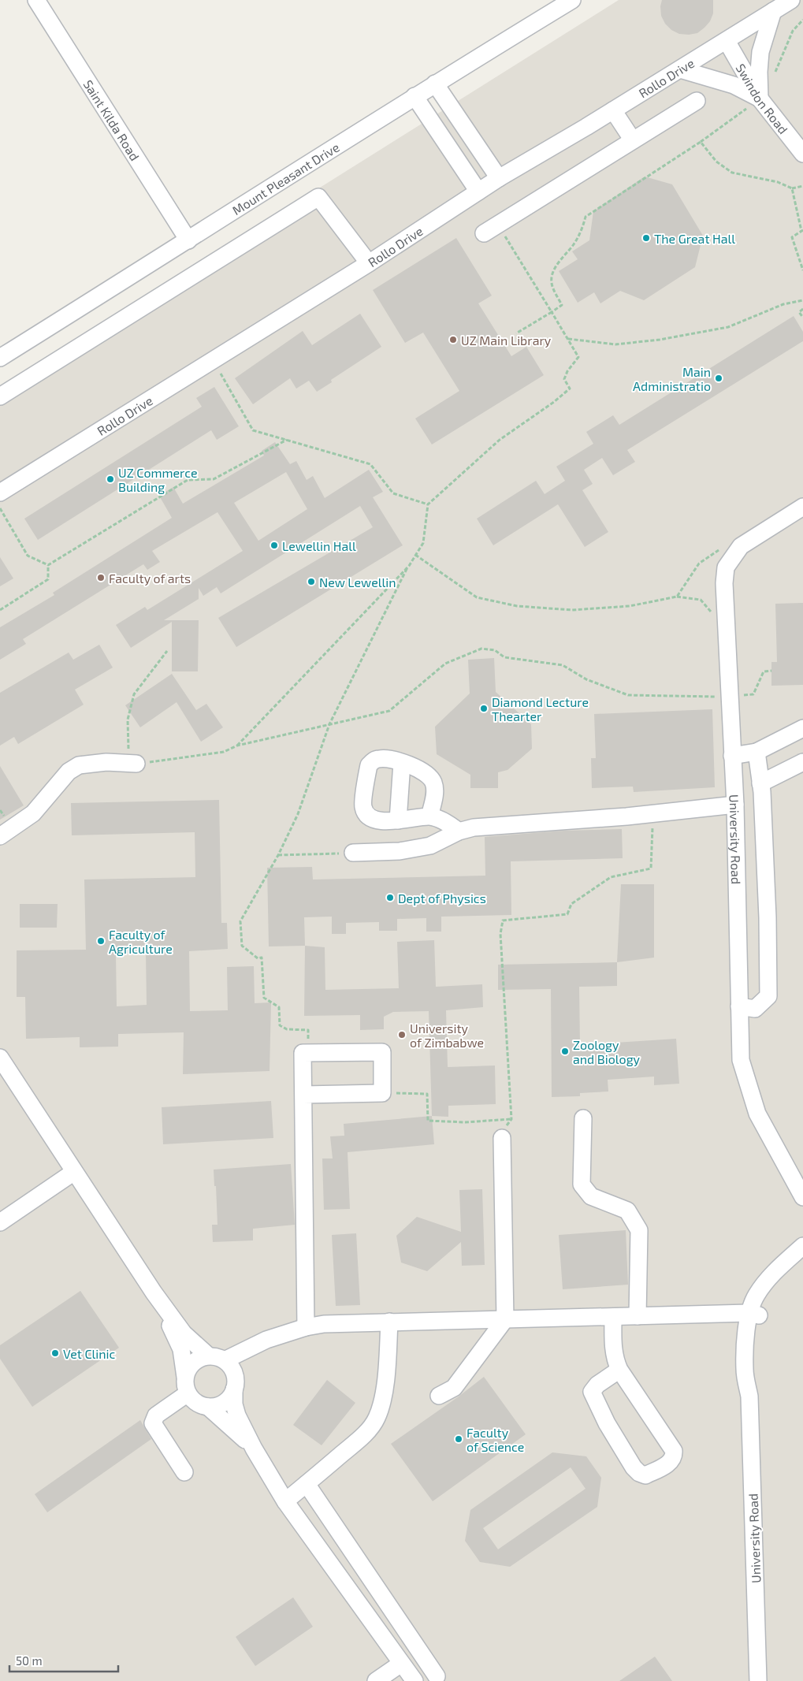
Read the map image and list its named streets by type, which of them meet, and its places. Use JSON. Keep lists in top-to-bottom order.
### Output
{
  "streets": {
    "street": [
      "Rollo Drive",
      "Swindon Road",
      "Saint Kilda Road",
      "Mount Pleasant Drive",
      "University Road"
    ]
  },
  "crossings": [
    ["Rollo Drive", "Swindon Road"],
    ["Saint Kilda Road", "Mount Pleasant Drive"]
  ],
  "places": [
    "The Great Hall",
    "UZ Main Library",
    "Main Administratio",
    "UZ Commerce Building",
    "Lewellin Hall",
    "Faculty of arts",
    "New Lewellin",
    "Diamond Lecture Thearter",
    "Dept of Physics",
    "Faculty of Agriculture",
    "University of Zimbabwe",
    "Zoology and Biology",
    "Vet Clinic",
    "Faculty of Science"
  ],
  "scale_bar": "50 m"
}
